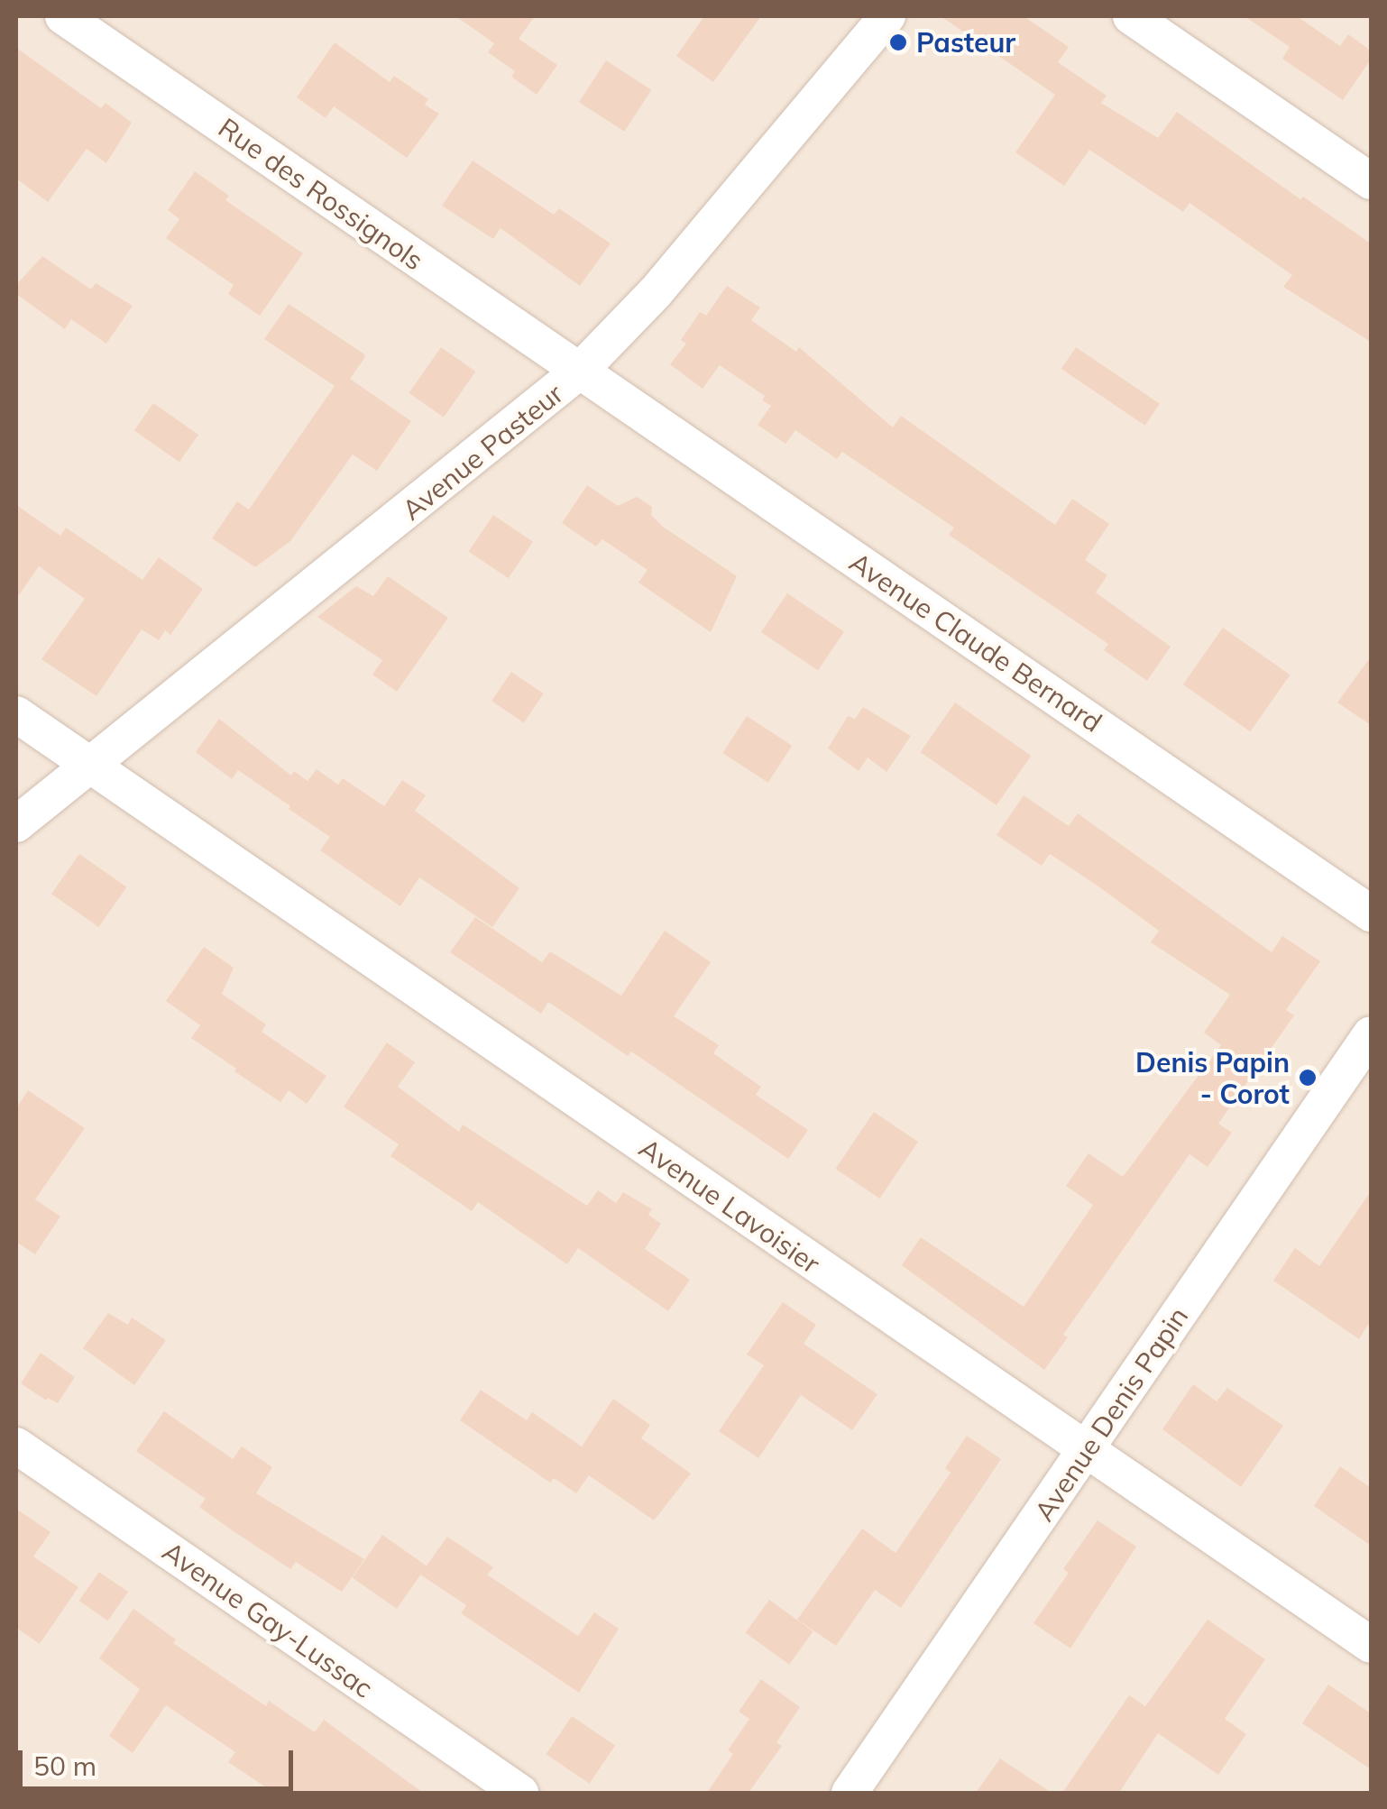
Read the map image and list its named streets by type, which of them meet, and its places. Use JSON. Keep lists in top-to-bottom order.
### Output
{
  "streets": {
    "street": [
      "Rue des Rossignols",
      "Avenue Pasteur",
      "Avenue Claude Bernard",
      "Avenue Lavoisier",
      "Avenue Denis Papin",
      "Avenue Gay-Lussac"
    ]
  },
  "crossings": [
    ["Rue des Rossignols", "Avenue Pasteur"],
    ["Rue des Rossignols", "Avenue Claude Bernard"],
    ["Avenue Pasteur", "Avenue Claude Bernard"],
    ["Avenue Pasteur", "Avenue Lavoisier"],
    ["Avenue Lavoisier", "Avenue Denis Papin"]
  ],
  "places": ["Pasteur", "Denis Papin - Corot"],
  "scale_bar": "50 m"
}
